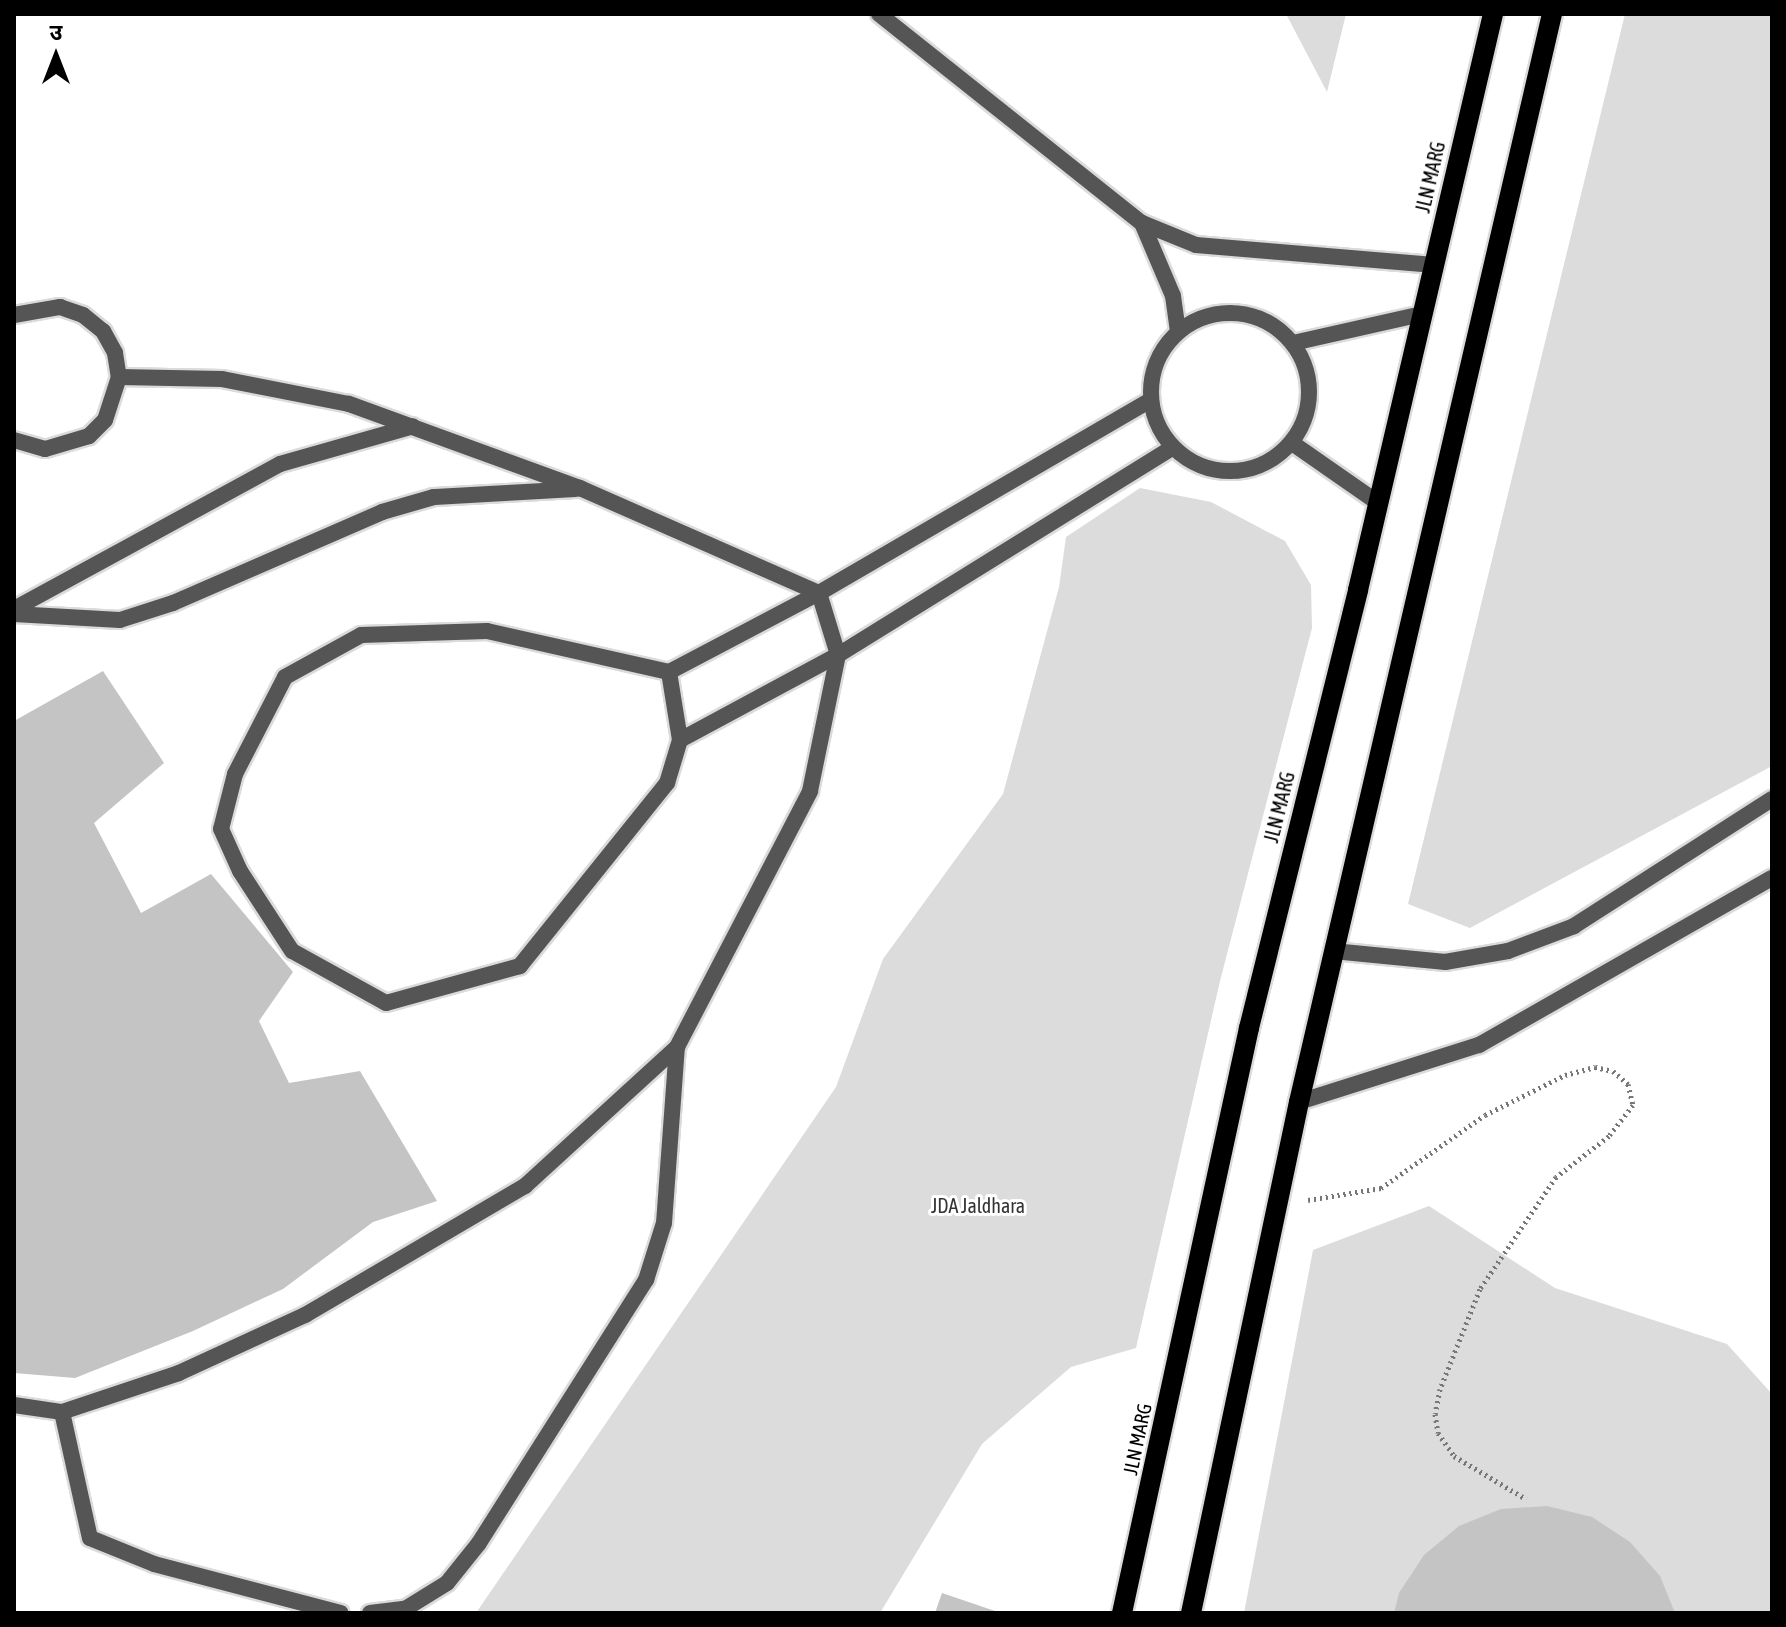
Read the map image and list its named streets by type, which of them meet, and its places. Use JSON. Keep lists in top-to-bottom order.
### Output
{
  "streets": {
    "main road": ["JLN MARG"]
  },
  "parks": ["JDA Jaldhara"],
  "north": "top"
}
